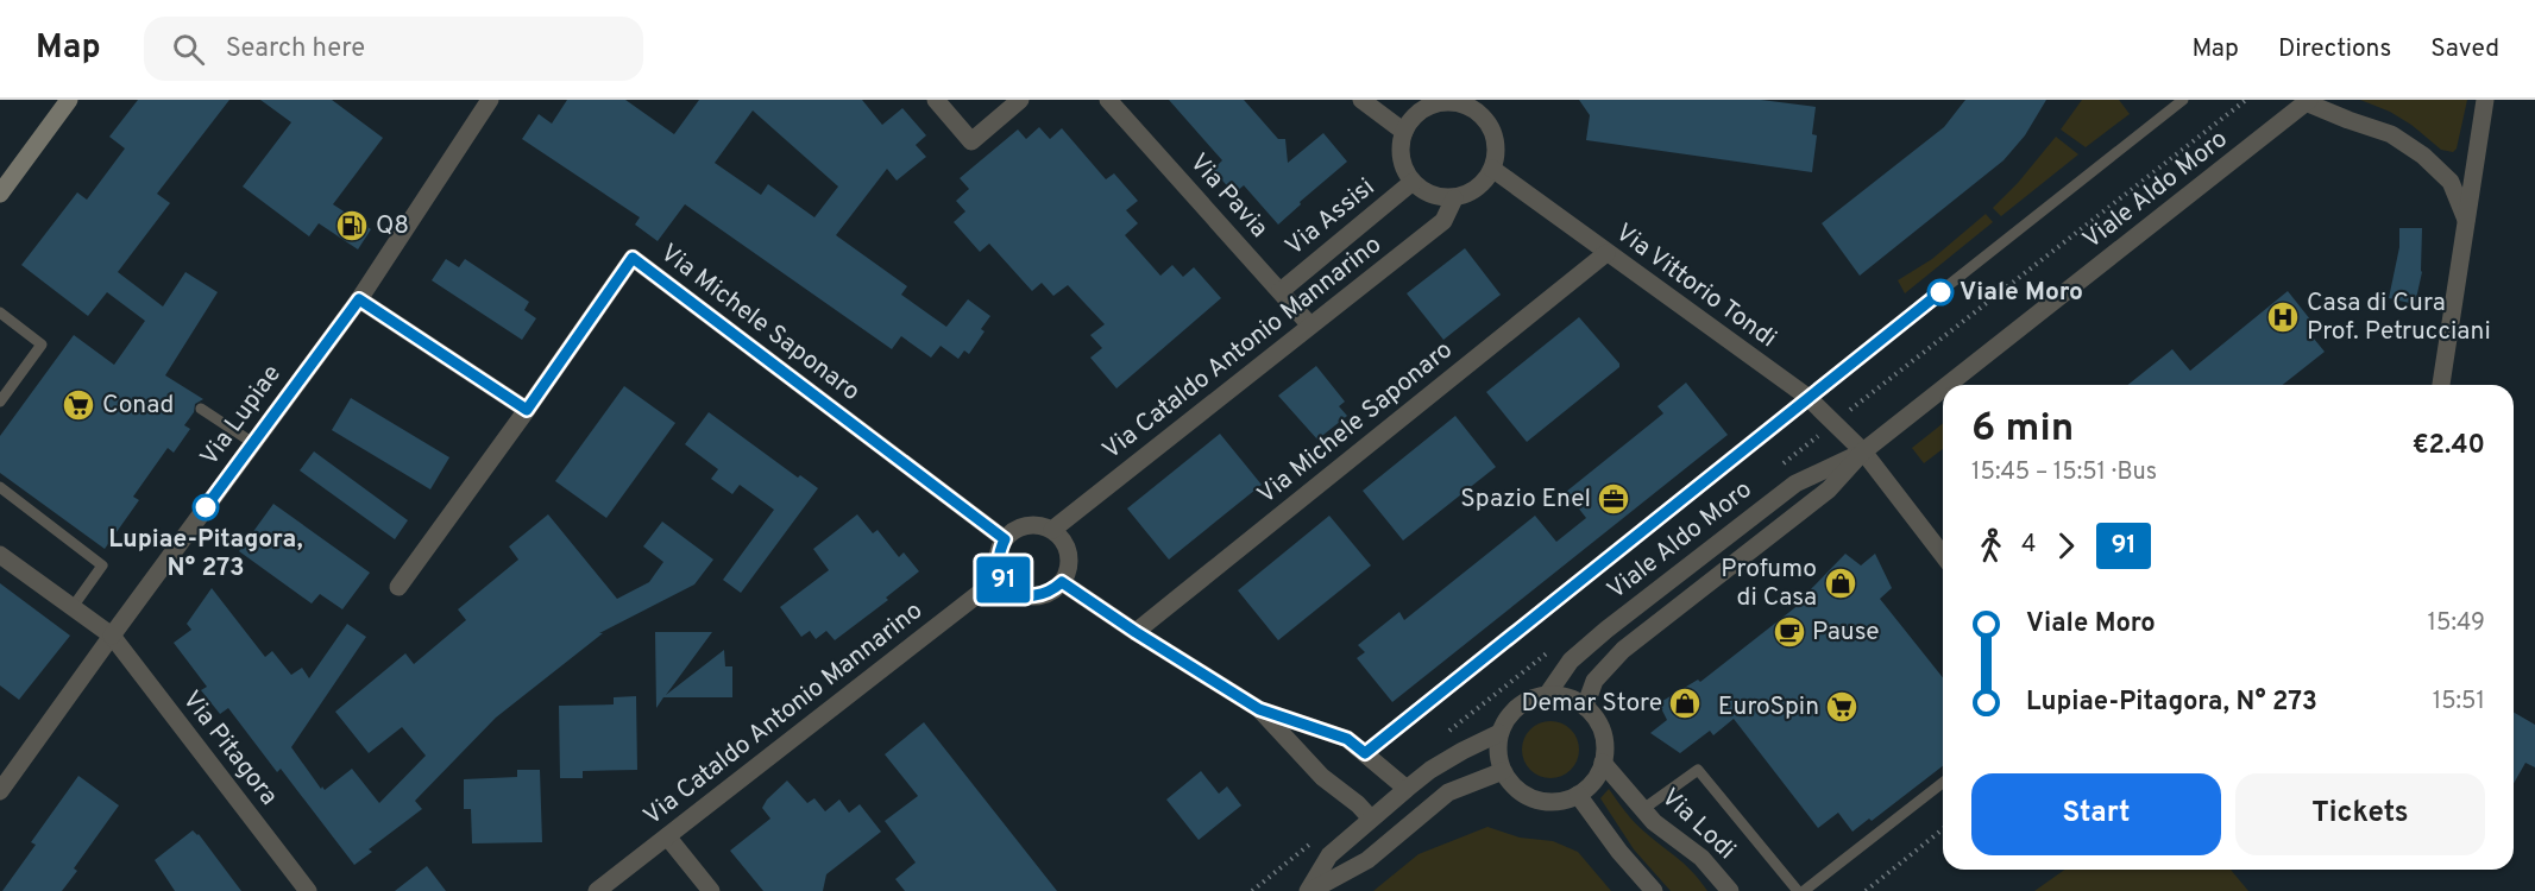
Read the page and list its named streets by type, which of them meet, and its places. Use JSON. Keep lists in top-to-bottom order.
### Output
{
  "streets": {
    "street": [
      "Viale Aldo Moro",
      "Via Pavia",
      "Via Assisi",
      "Via Vittorio Tondi",
      "Via Michele Saponaro",
      "Via Cataldo Antonio Mannarino",
      "Via Lupiae",
      "Via Pitagora",
      "Via Lodi"
    ]
  },
  "crossings": [
    ["Viale Aldo Moro", "Via Vittorio Tondi"],
    ["Viale Aldo Moro", "Via Lodi"],
    ["Via Pavia", "Via Assisi"],
    ["Via Pavia", "Via Cataldo Antonio Mannarino"],
    ["Via Assisi", "Via Vittorio Tondi"],
    ["Via Assisi", "Via Cataldo Antonio Mannarino"],
    ["Via Vittorio Tondi", "Via Michele Saponaro"],
    ["Via Vittorio Tondi", "Via Cataldo Antonio Mannarino"],
    ["Via Michele Saponaro", "Via Cataldo Antonio Mannarino"],
    ["Via Lupiae", "Via Pitagora"]
  ],
  "places": {
    "fuel station": ["Q8"],
    "other": ["Viale Moro", "Lupiae-Pitagora, N° 273"],
    "hospital": ["Casa di Cura Prof. Petrucciani"],
    "supermarket": ["Conad", "EuroSpin"],
    "office": ["Spazio Enel"],
    "shop": ["Profumo di Casa", "Demar Store"],
    "cafe": ["Pause"]
  },
  "lines": ["bus line 91"],
  "page": {
    "header": "Map",
    "search": "Search here",
    "nav": ["Map", "Directions", "Saved"],
    "on_map": "91",
    "heading": ["6 min", "15:45 – 15:51 · Bus", "€2.40"],
    "legs": ["4", "91"],
    "list": [
      {
        "name": "Viale Moro",
        "value": "15:49"
      },
      {
        "name": "Lupiae-Pitagora, N° 273",
        "value": "15:51"
      }
    ],
    "buttons": ["Start", "Tickets"]
  }
}
